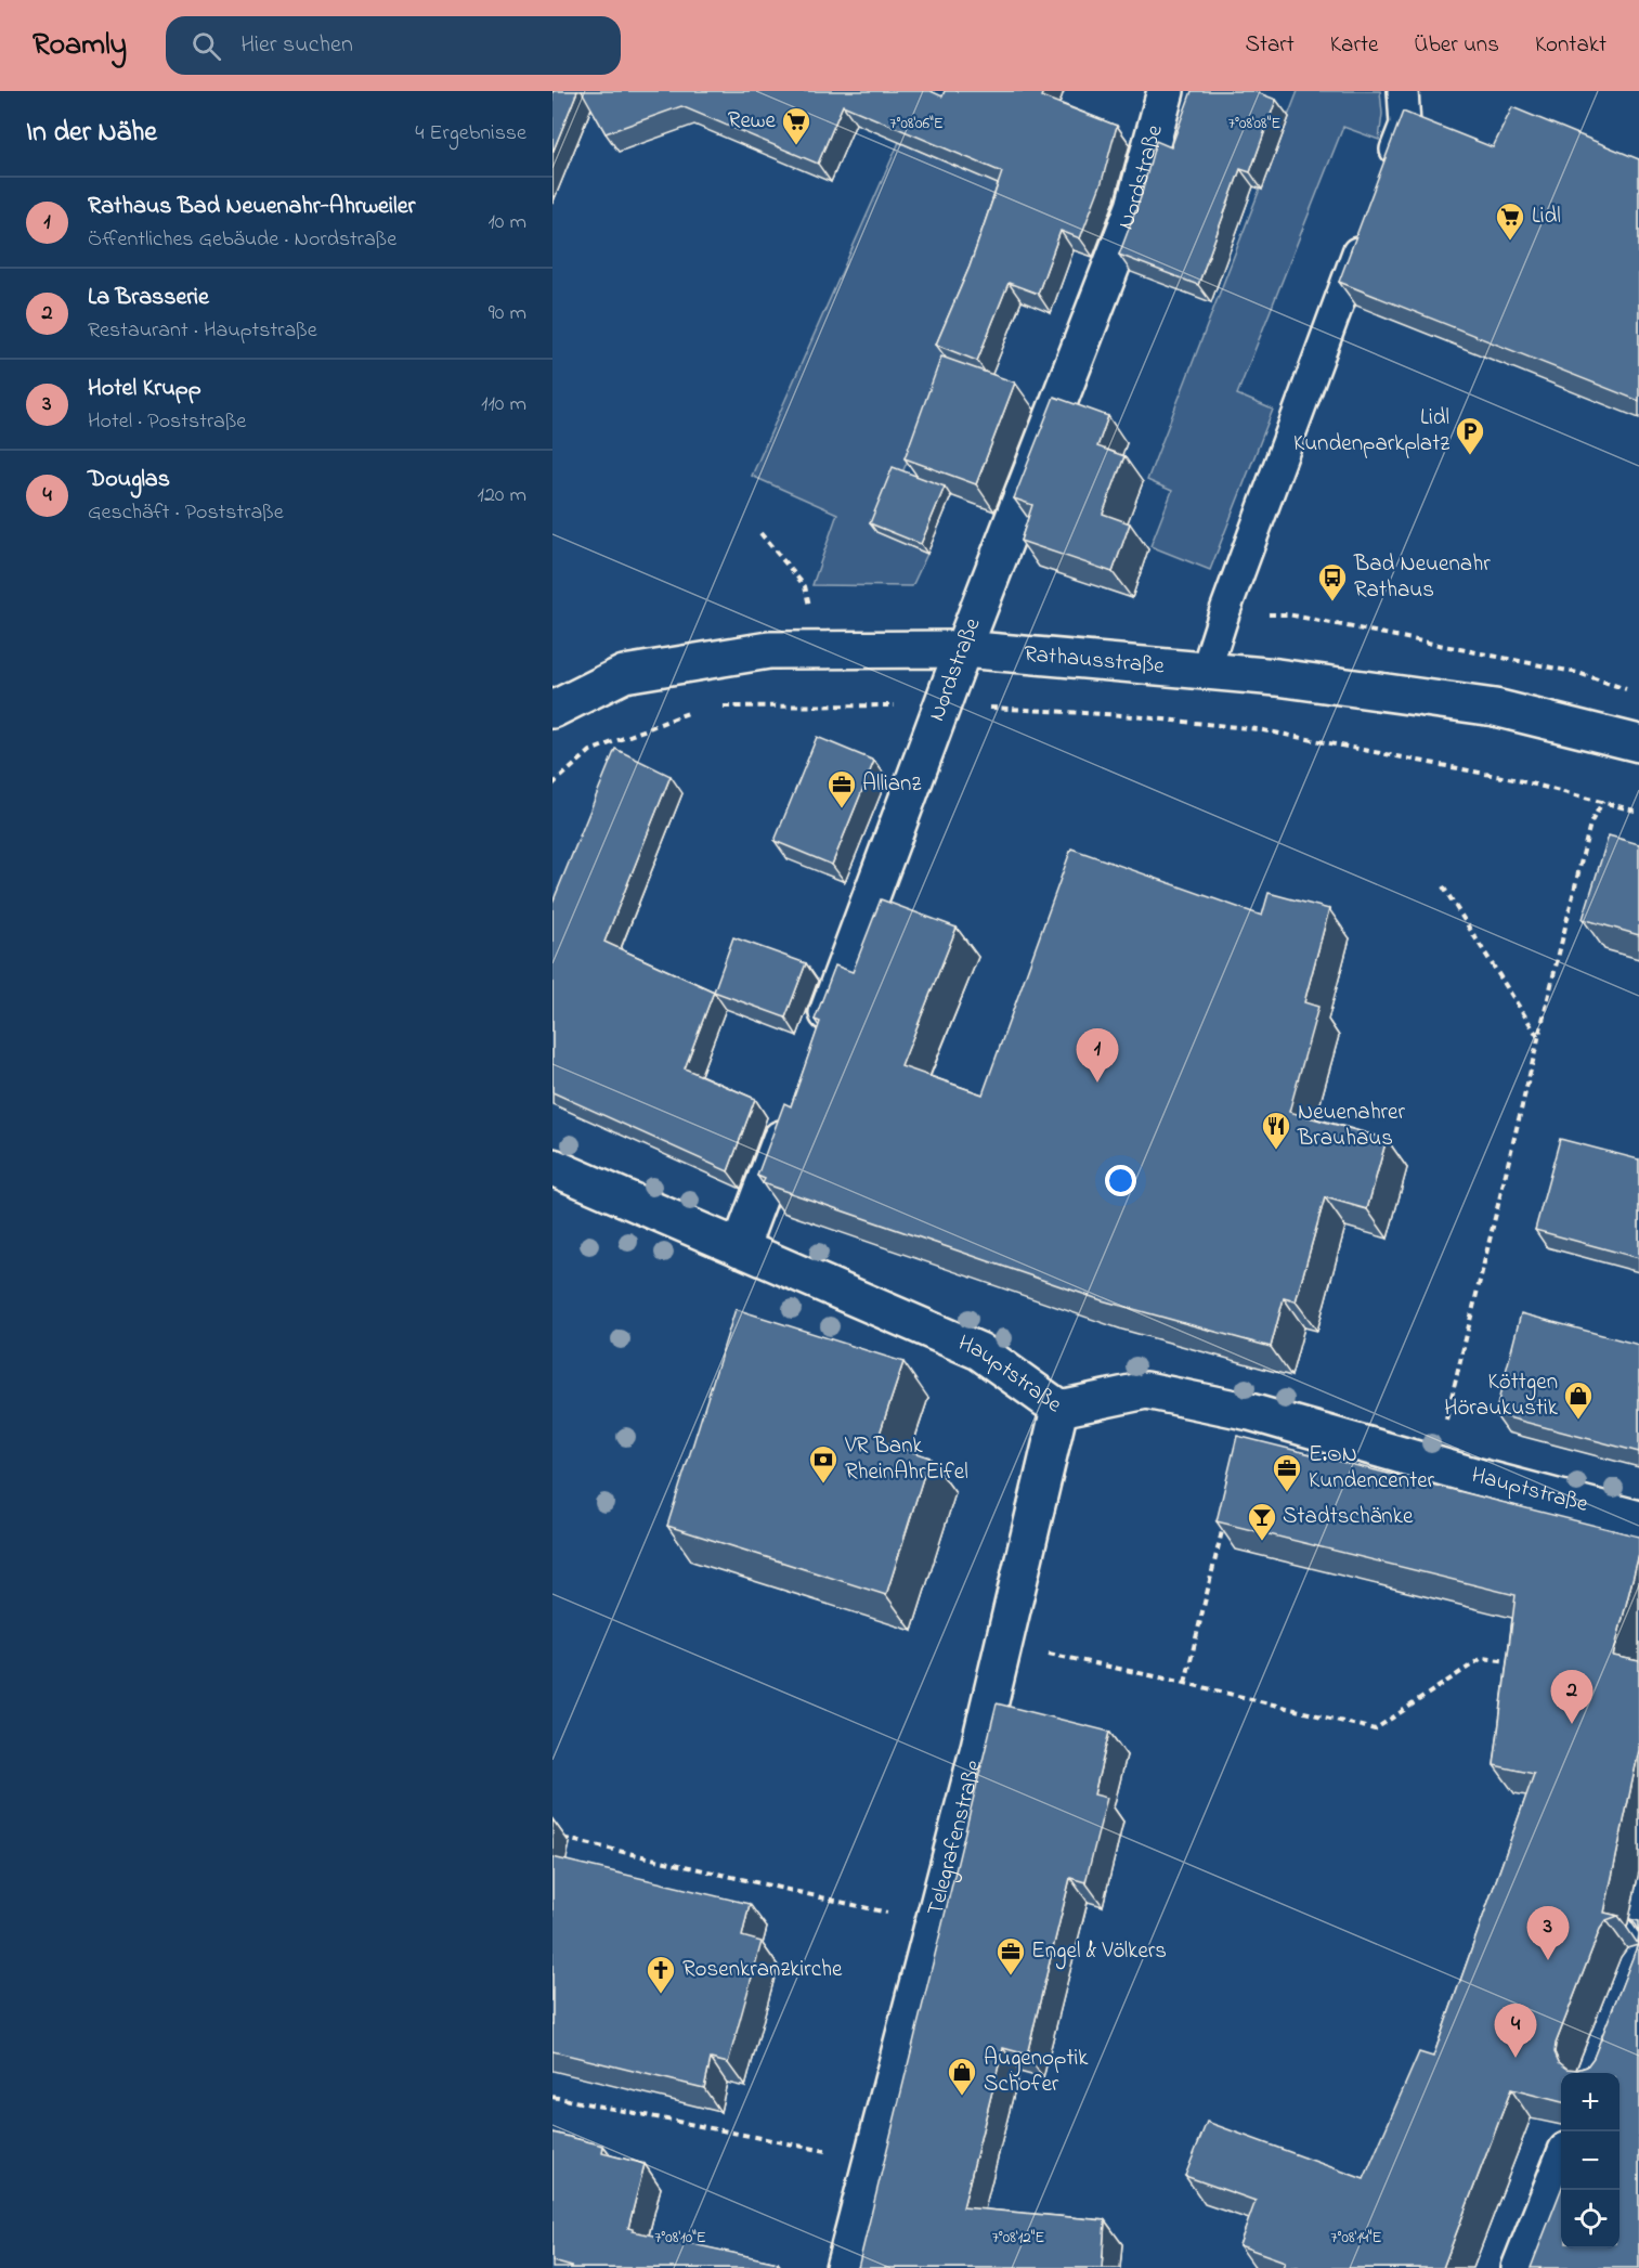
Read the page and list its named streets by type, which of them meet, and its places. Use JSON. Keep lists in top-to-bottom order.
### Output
{
  "streets": {
    "street": [
      "Nordstraße",
      "Rathausstraße",
      "Hauptstraße",
      "Telegrafenstraße"
    ]
  },
  "crossings": [
    ["Nordstraße", "Rathausstraße"],
    ["Hauptstraße", "Telegrafenstraße"]
  ],
  "places": {
    "supermarket": ["Rewe", "Lidl"],
    "parking": ["Lidl Kundenparkplatz"],
    "bus stop": ["Bad Neuenahr Rathaus"],
    "office": ["Allianz", "E.ON Kundencenter", "Engel & Völkers"],
    "restaurant": ["Neuenahrer Brauhaus"],
    "shop": ["Köttgen Höraukustik", "Augenoptik Schofer"],
    "bank": ["VR Bank RheinAhrEifel"],
    "bar": ["Stadtschänke"],
    "church": ["Rosenkranzkirche"]
  },
  "page": {
    "header": "Roamly",
    "search": "Hier suchen",
    "nav": [
      "Start",
      "Karte",
      "Über uns",
      "Kontakt"
    ],
    "heading": ["In der Nähe", "4 Ergebnisse"],
    "list": [
      {
        "mark": "1",
        "name": "Rathaus Bad Neuenahr-Ahrweiler",
        "note": "Öffentliches Gebäude · Nordstraße",
        "value": "10 m"
      },
      {
        "mark": "2",
        "name": "La Brasserie",
        "note": "Restaurant · Hauptstraße",
        "value": "90 m"
      },
      {
        "mark": "3",
        "name": "Hotel Krupp",
        "note": "Hotel · Poststraße",
        "value": "110 m"
      },
      {
        "mark": "4",
        "name": "Douglas",
        "note": "Geschäft · Poststraße",
        "value": "120 m"
      }
    ],
    "pins": [
      "1",
      "2",
      "3",
      "4"
    ],
    "map_buttons": ["+", "−"]
  },
  "coordinates": [
    "7°08'06\"E",
    "7°08'08\"E",
    "7°08'10\"E",
    "7°08'12\"E",
    "7°08'14\"E"
  ]
}
